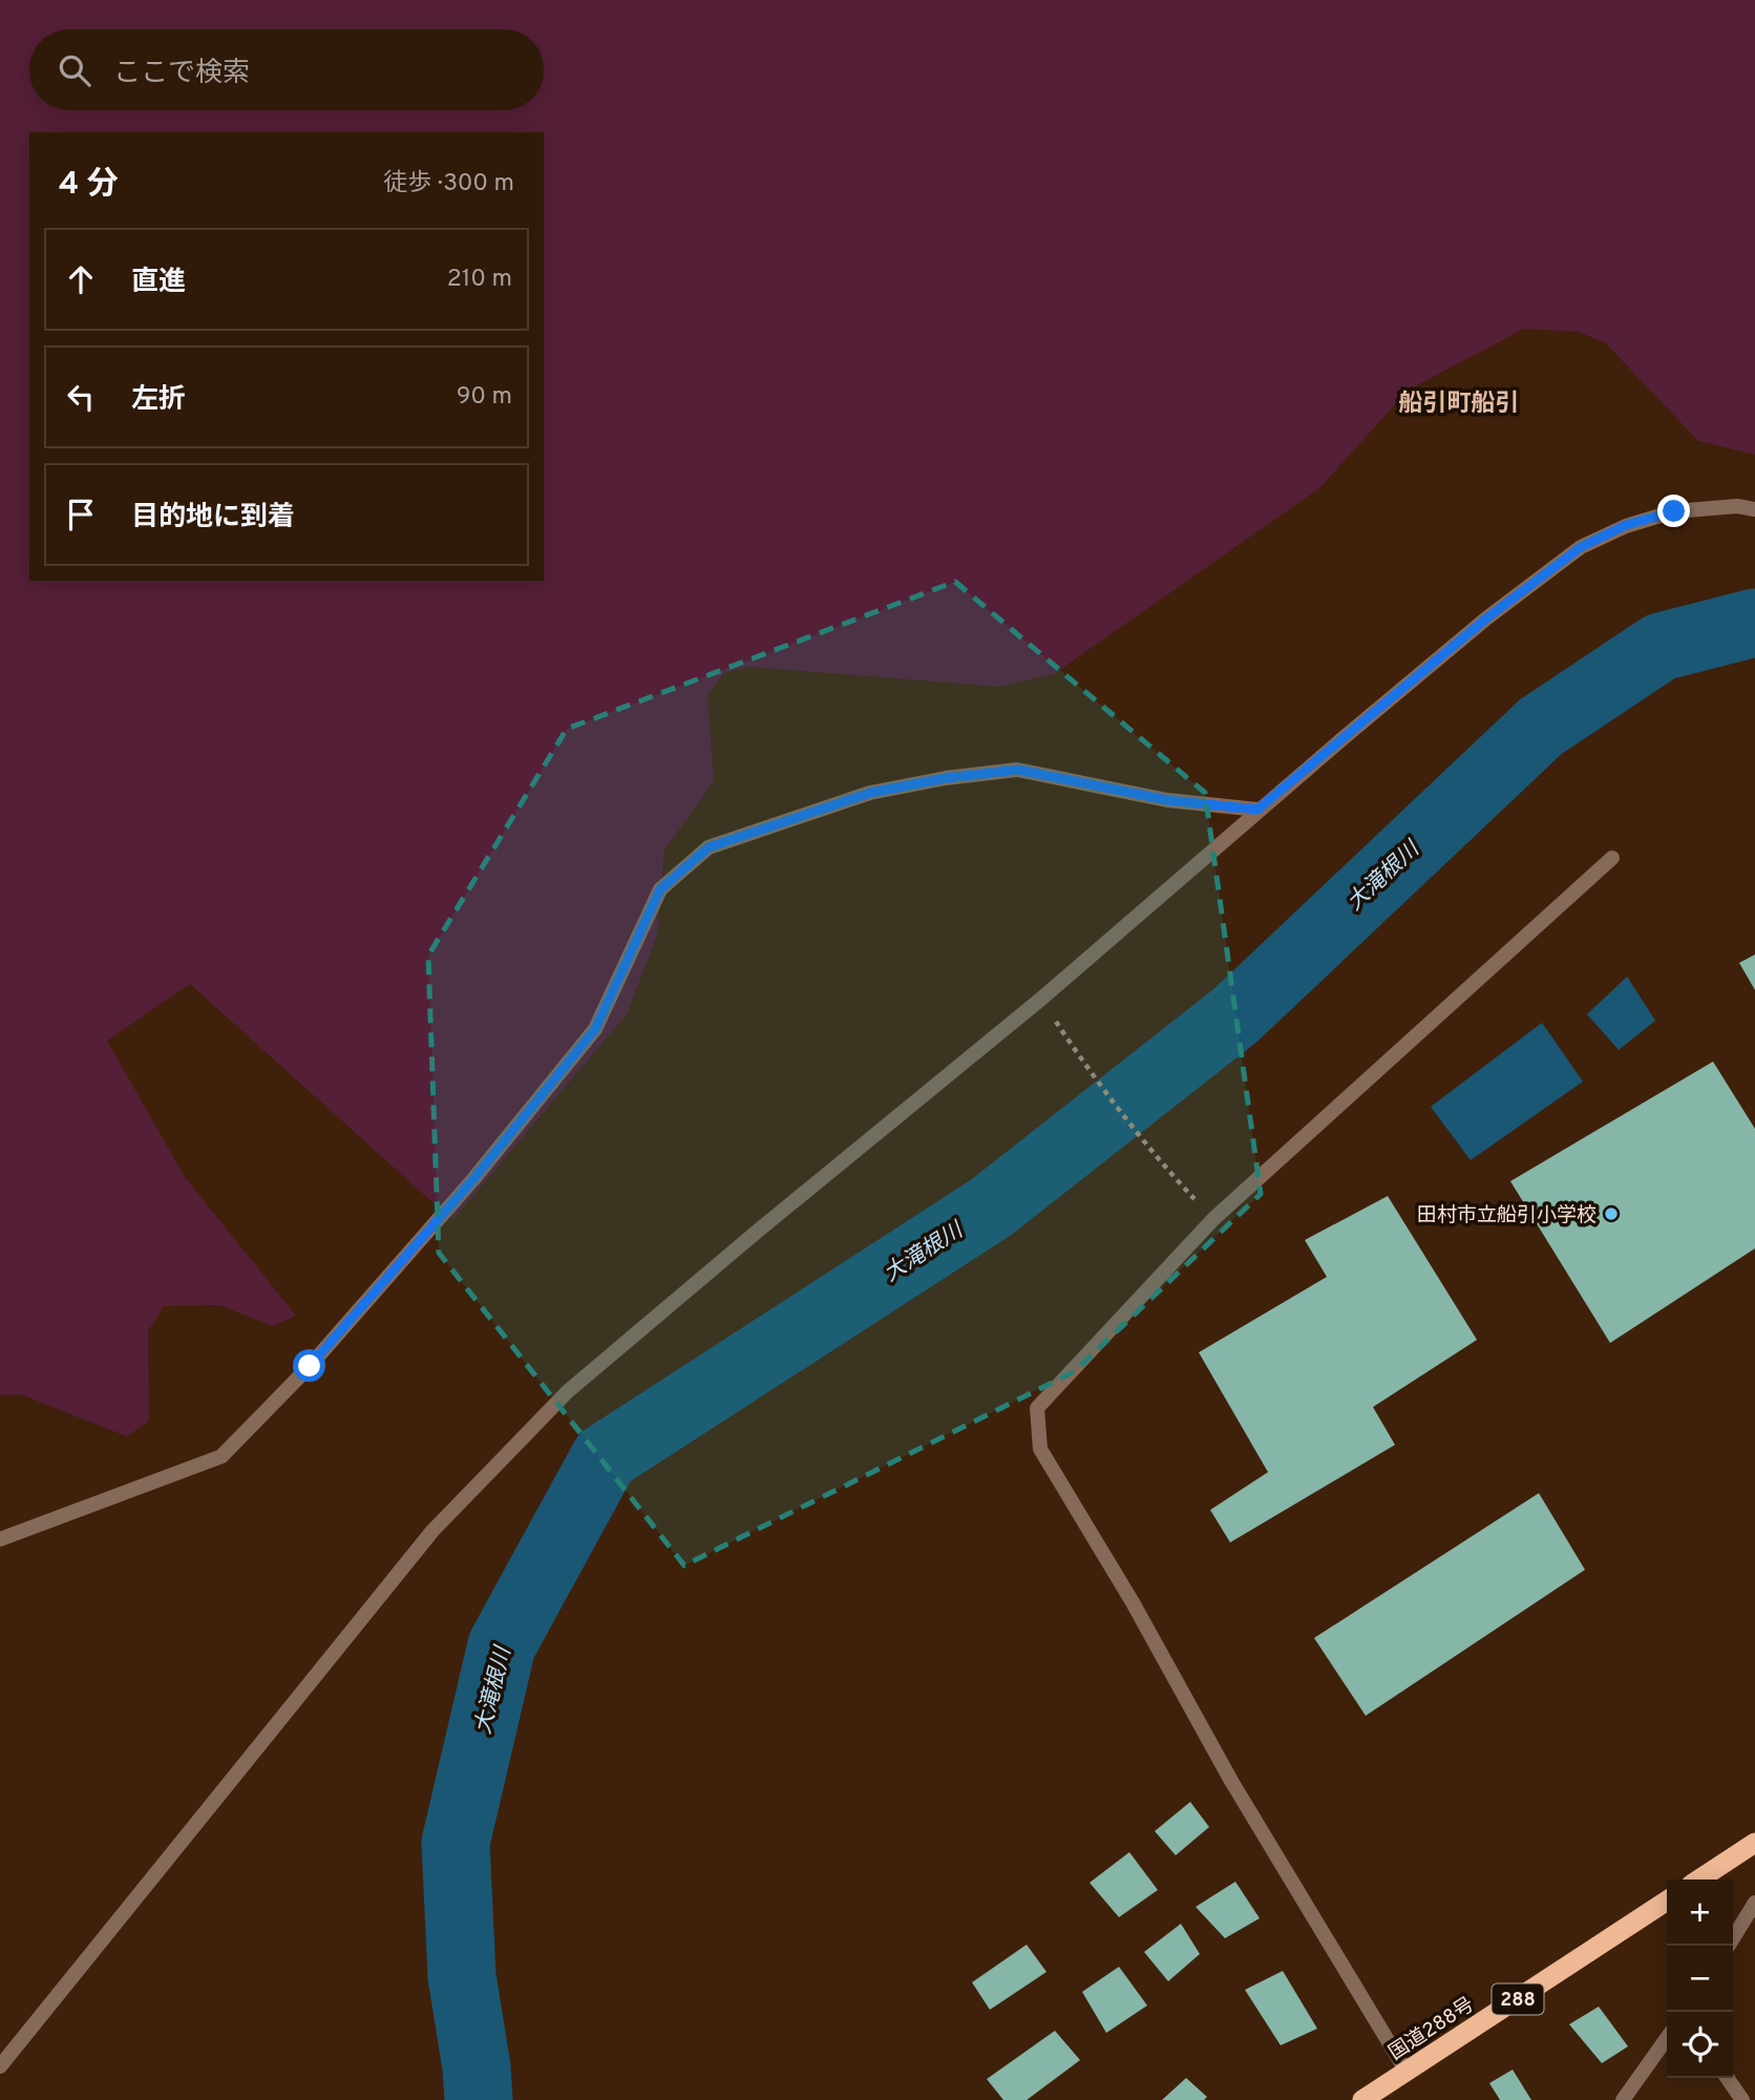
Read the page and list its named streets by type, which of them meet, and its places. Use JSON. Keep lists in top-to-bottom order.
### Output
{
  "streets": {
    "highway": ["288", "国道288号"]
  },
  "districts": ["船引町船引"],
  "water": ["大滝根川"],
  "places": ["田村市立船引小学校"],
  "page": {
    "search": "ここで検索",
    "heading": ["4 分", "徒歩 · 300 m"],
    "list": [
      ["直進", "210 m"],
      ["左折", "90 m"],
      "目的地に到着"
    ],
    "map_buttons": ["+", "−"]
  }
}
